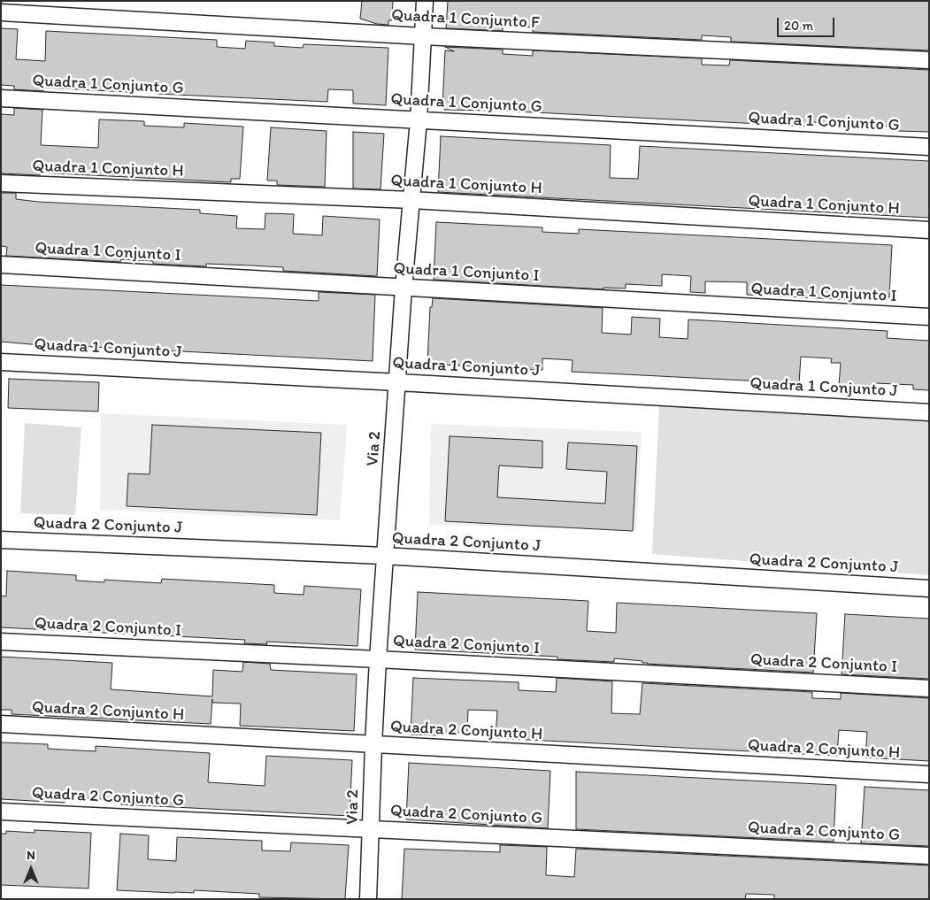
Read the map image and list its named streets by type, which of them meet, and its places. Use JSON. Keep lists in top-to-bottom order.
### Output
{
  "streets": {
    "street": [
      "Quadra 1 Conjunto F",
      "Quadra 1 Conjunto G",
      "Quadra 1 Conjunto H",
      "Quadra 1 Conjunto I",
      "Quadra 1 Conjunto J",
      "Via 2",
      "Quadra 2 Conjunto J",
      "Quadra 2 Conjunto I",
      "Quadra 2 Conjunto H",
      "Quadra 2 Conjunto G"
    ]
  },
  "crossings": [
    ["Quadra 1 Conjunto F", "Via 2"],
    ["Quadra 1 Conjunto G", "Via 2"],
    ["Quadra 1 Conjunto H", "Via 2"],
    ["Quadra 1 Conjunto I", "Via 2"],
    ["Quadra 1 Conjunto J", "Via 2"],
    ["Via 2", "Quadra 2 Conjunto J"],
    ["Via 2", "Quadra 2 Conjunto I"],
    ["Via 2", "Quadra 2 Conjunto H"],
    ["Via 2", "Quadra 2 Conjunto G"]
  ],
  "scale_bar": "20 m",
  "north": "top"
}
